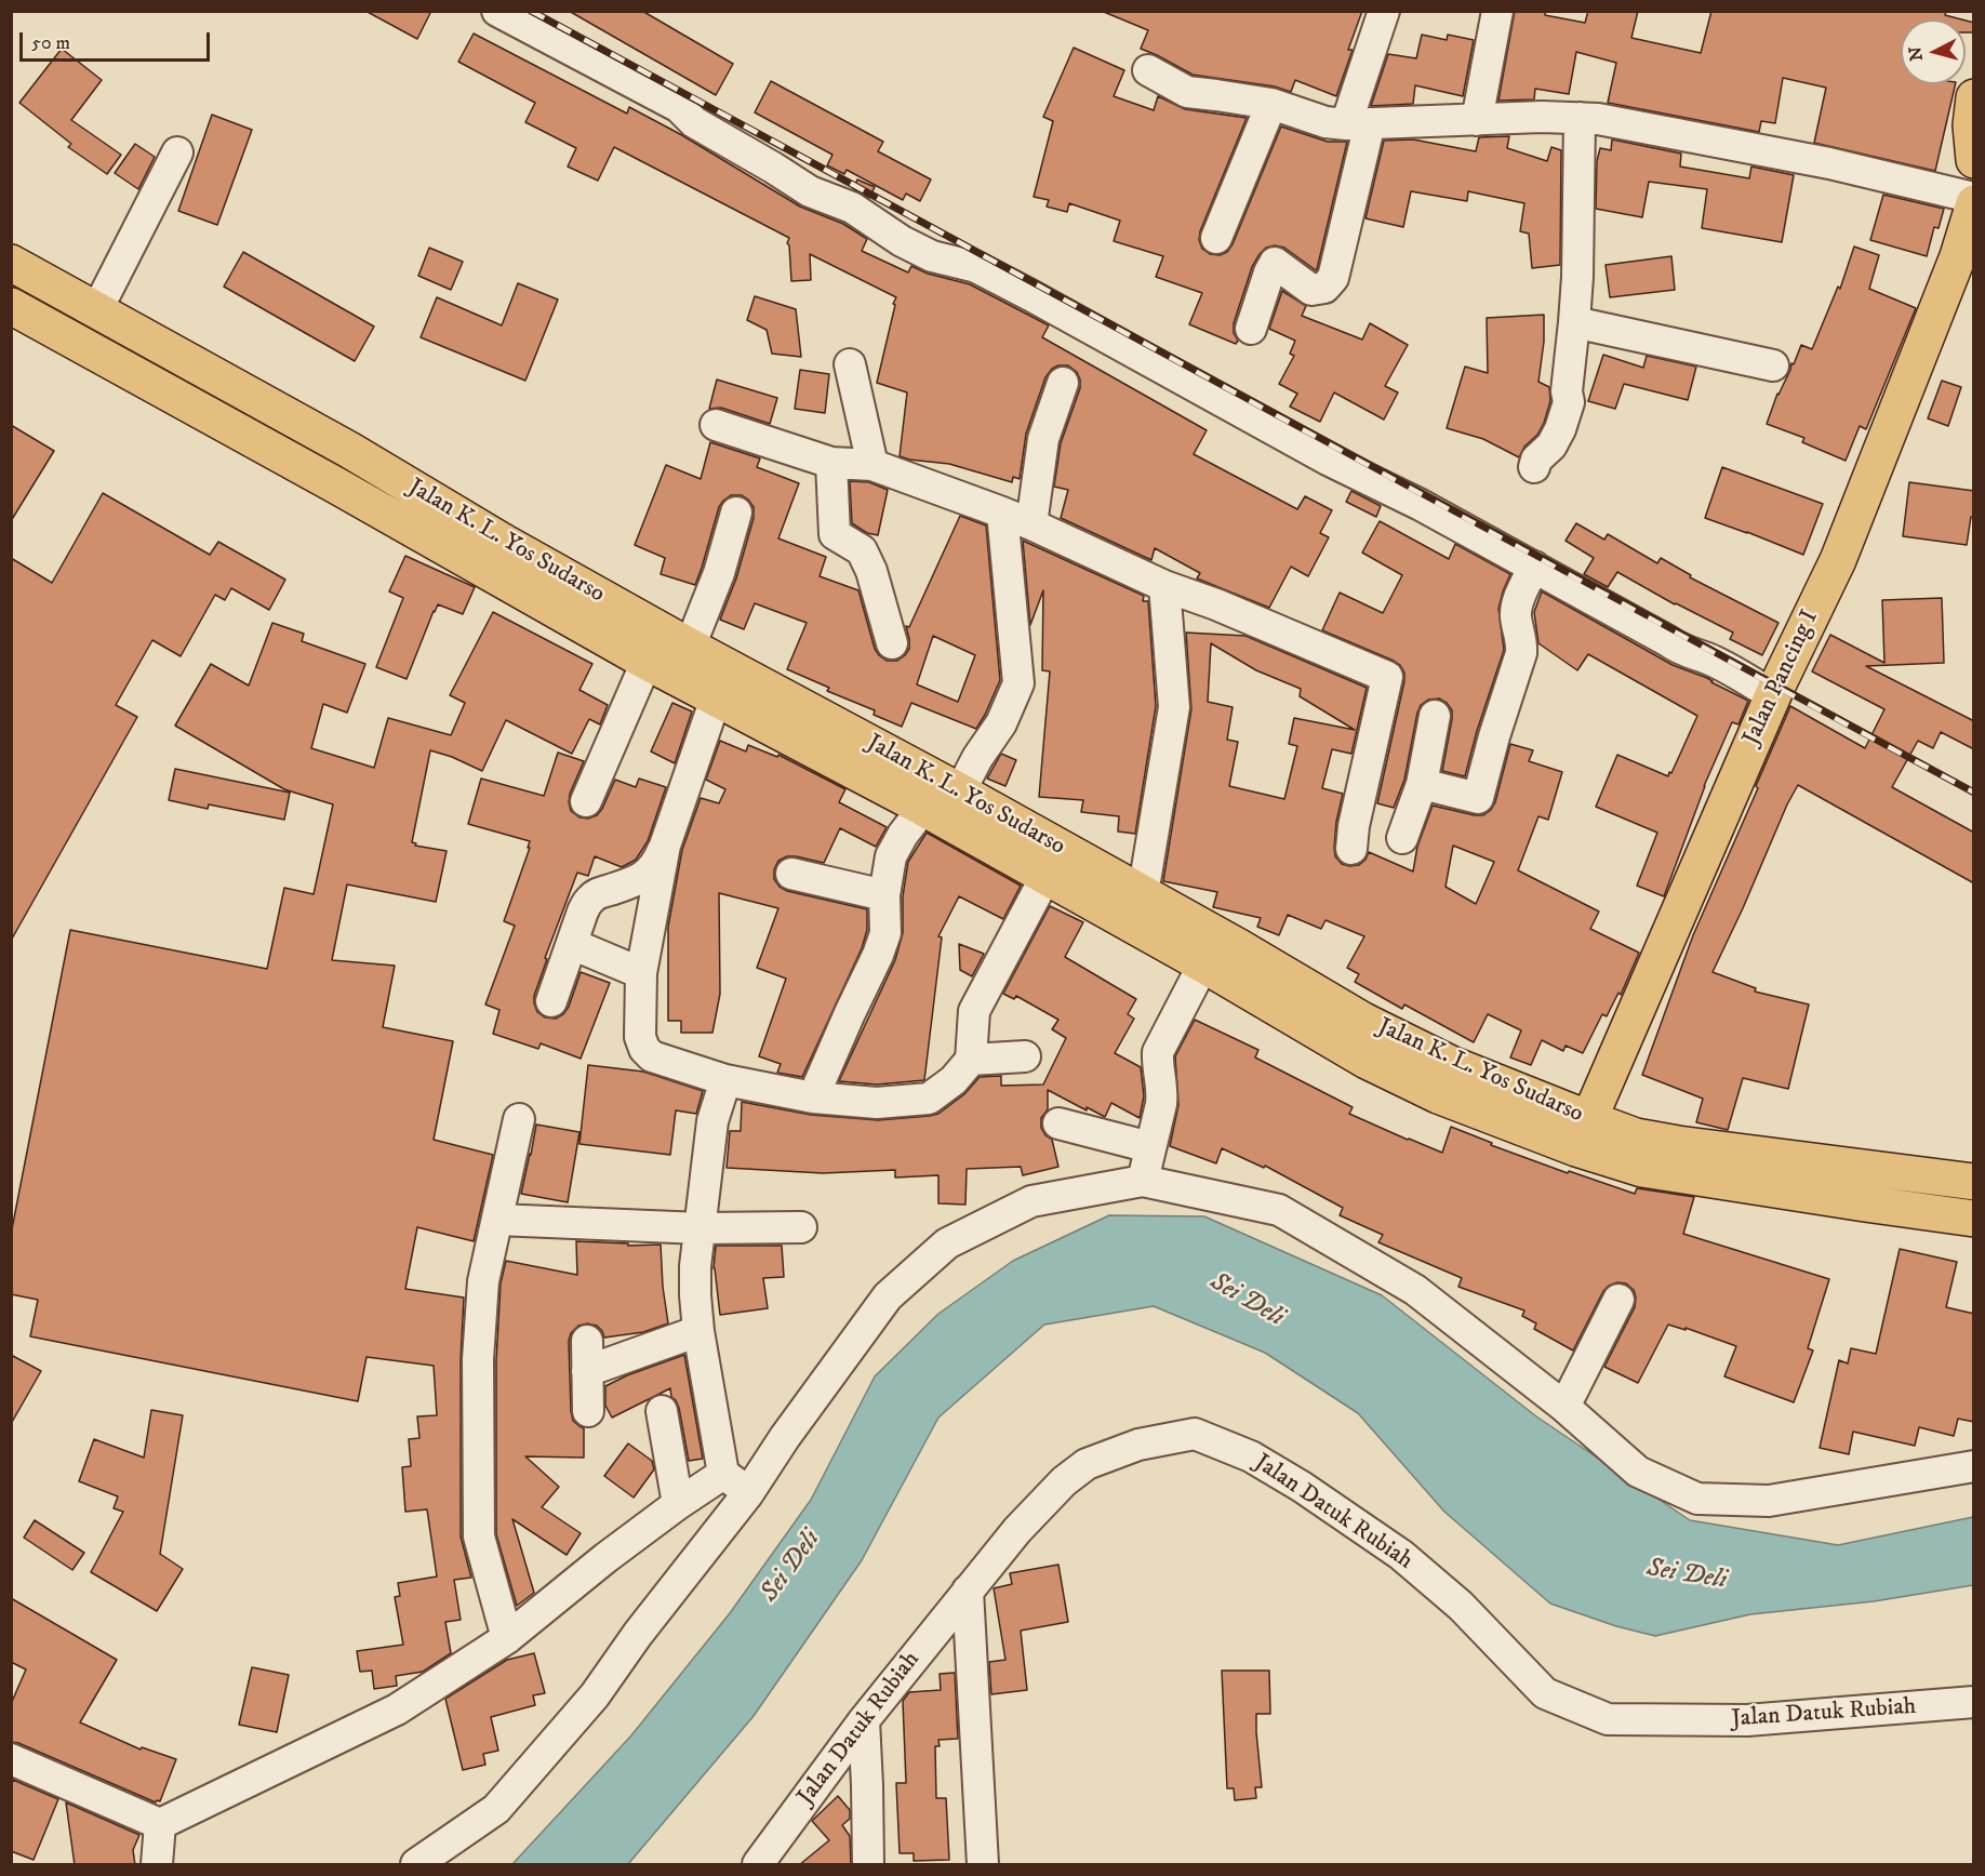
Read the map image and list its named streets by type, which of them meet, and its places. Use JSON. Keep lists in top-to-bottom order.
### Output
{
  "streets": {
    "main road": ["Jalan K. L. Yos Sudarso", "Jalan Pancing I"],
    "street": ["Jalan Datuk Rubiah"]
  },
  "crossings": [
    ["Jalan K. L. Yos Sudarso", "Jalan Pancing I"]
  ],
  "water": ["Sei Deli"],
  "scale_bar": "50 m",
  "north": "left"
}
